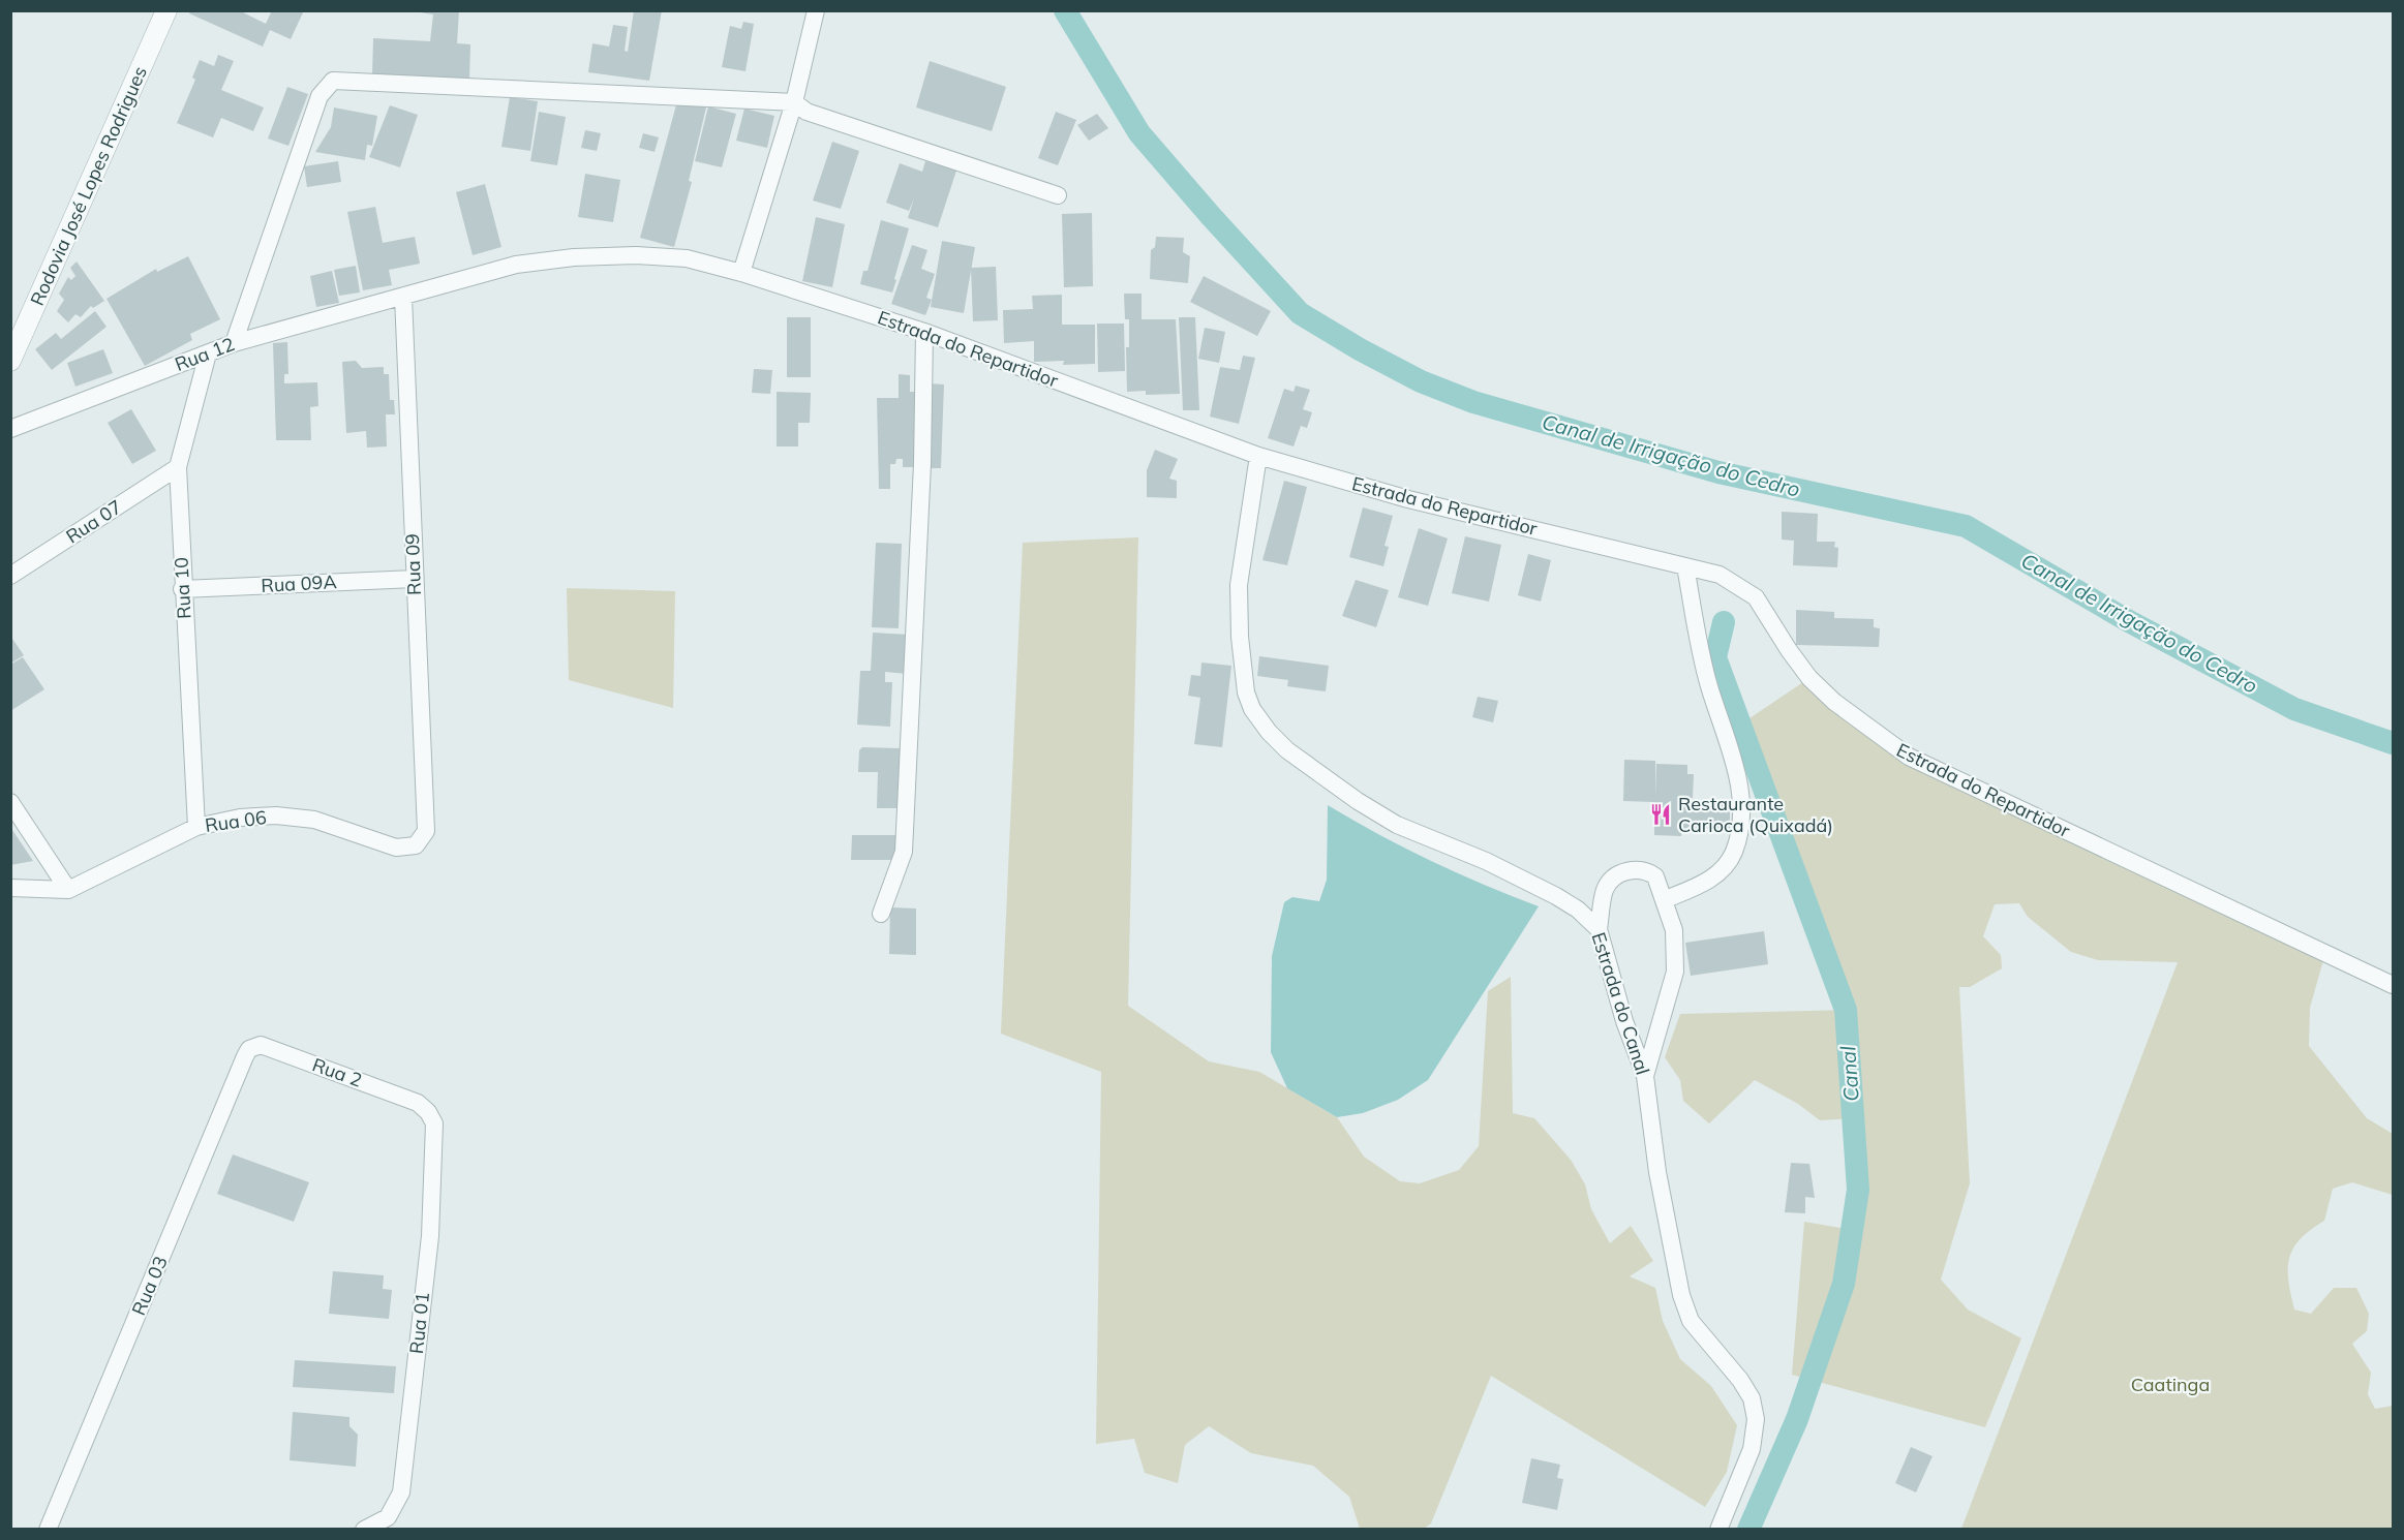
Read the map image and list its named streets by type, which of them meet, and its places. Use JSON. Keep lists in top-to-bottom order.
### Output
{
  "streets": {
    "street": [
      "Rodovia José Lopes Rodrigues",
      "Estrada do Repartidor",
      "Rua 12",
      "Rua 07",
      "Rua 09",
      "Rua 09A",
      "Rua 10",
      "Rua 06",
      "Estrada do Canal",
      "Rua 2",
      "Rua 03",
      "Rua 01"
    ]
  },
  "crossings": [
    ["Estrada do Repartidor", "Rua 12"],
    ["Estrada do Repartidor", "Rua 09"],
    ["Estrada do Repartidor", "Estrada do Canal"],
    ["Rua 12", "Rua 09"],
    ["Rua 12", "Rua 10"],
    ["Rua 07", "Rua 10"],
    ["Rua 09", "Rua 09A"],
    ["Rua 09", "Rua 06"],
    ["Rua 09A", "Rua 10"],
    ["Rua 10", "Rua 06"],
    ["Rua 2", "Rua 03"],
    ["Rua 2", "Rua 01"]
  ],
  "water": ["Canal de Irrigação do Cedro", "Canal"],
  "parks": ["Caatinga"],
  "places": {
    "restaurant": ["Restaurante Carioca (Quixadá)"]
  }
}
